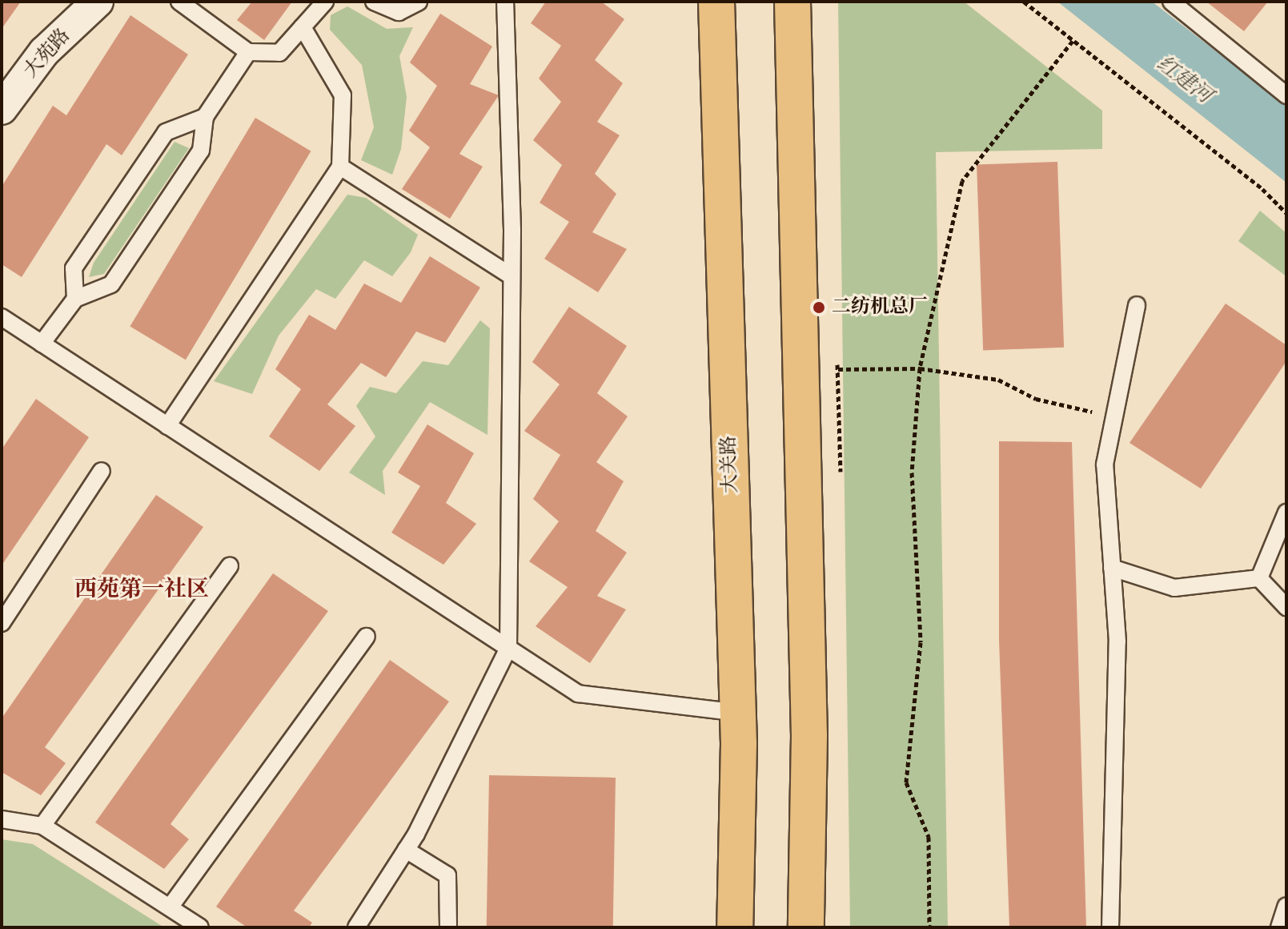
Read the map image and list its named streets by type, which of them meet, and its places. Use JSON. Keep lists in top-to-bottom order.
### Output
{
  "streets": {
    "main road": ["大关路"],
    "street": ["大苑路"]
  },
  "districts": ["西苑第一社区"],
  "water": ["红建河"],
  "places": ["二纺机总厂"]
}
